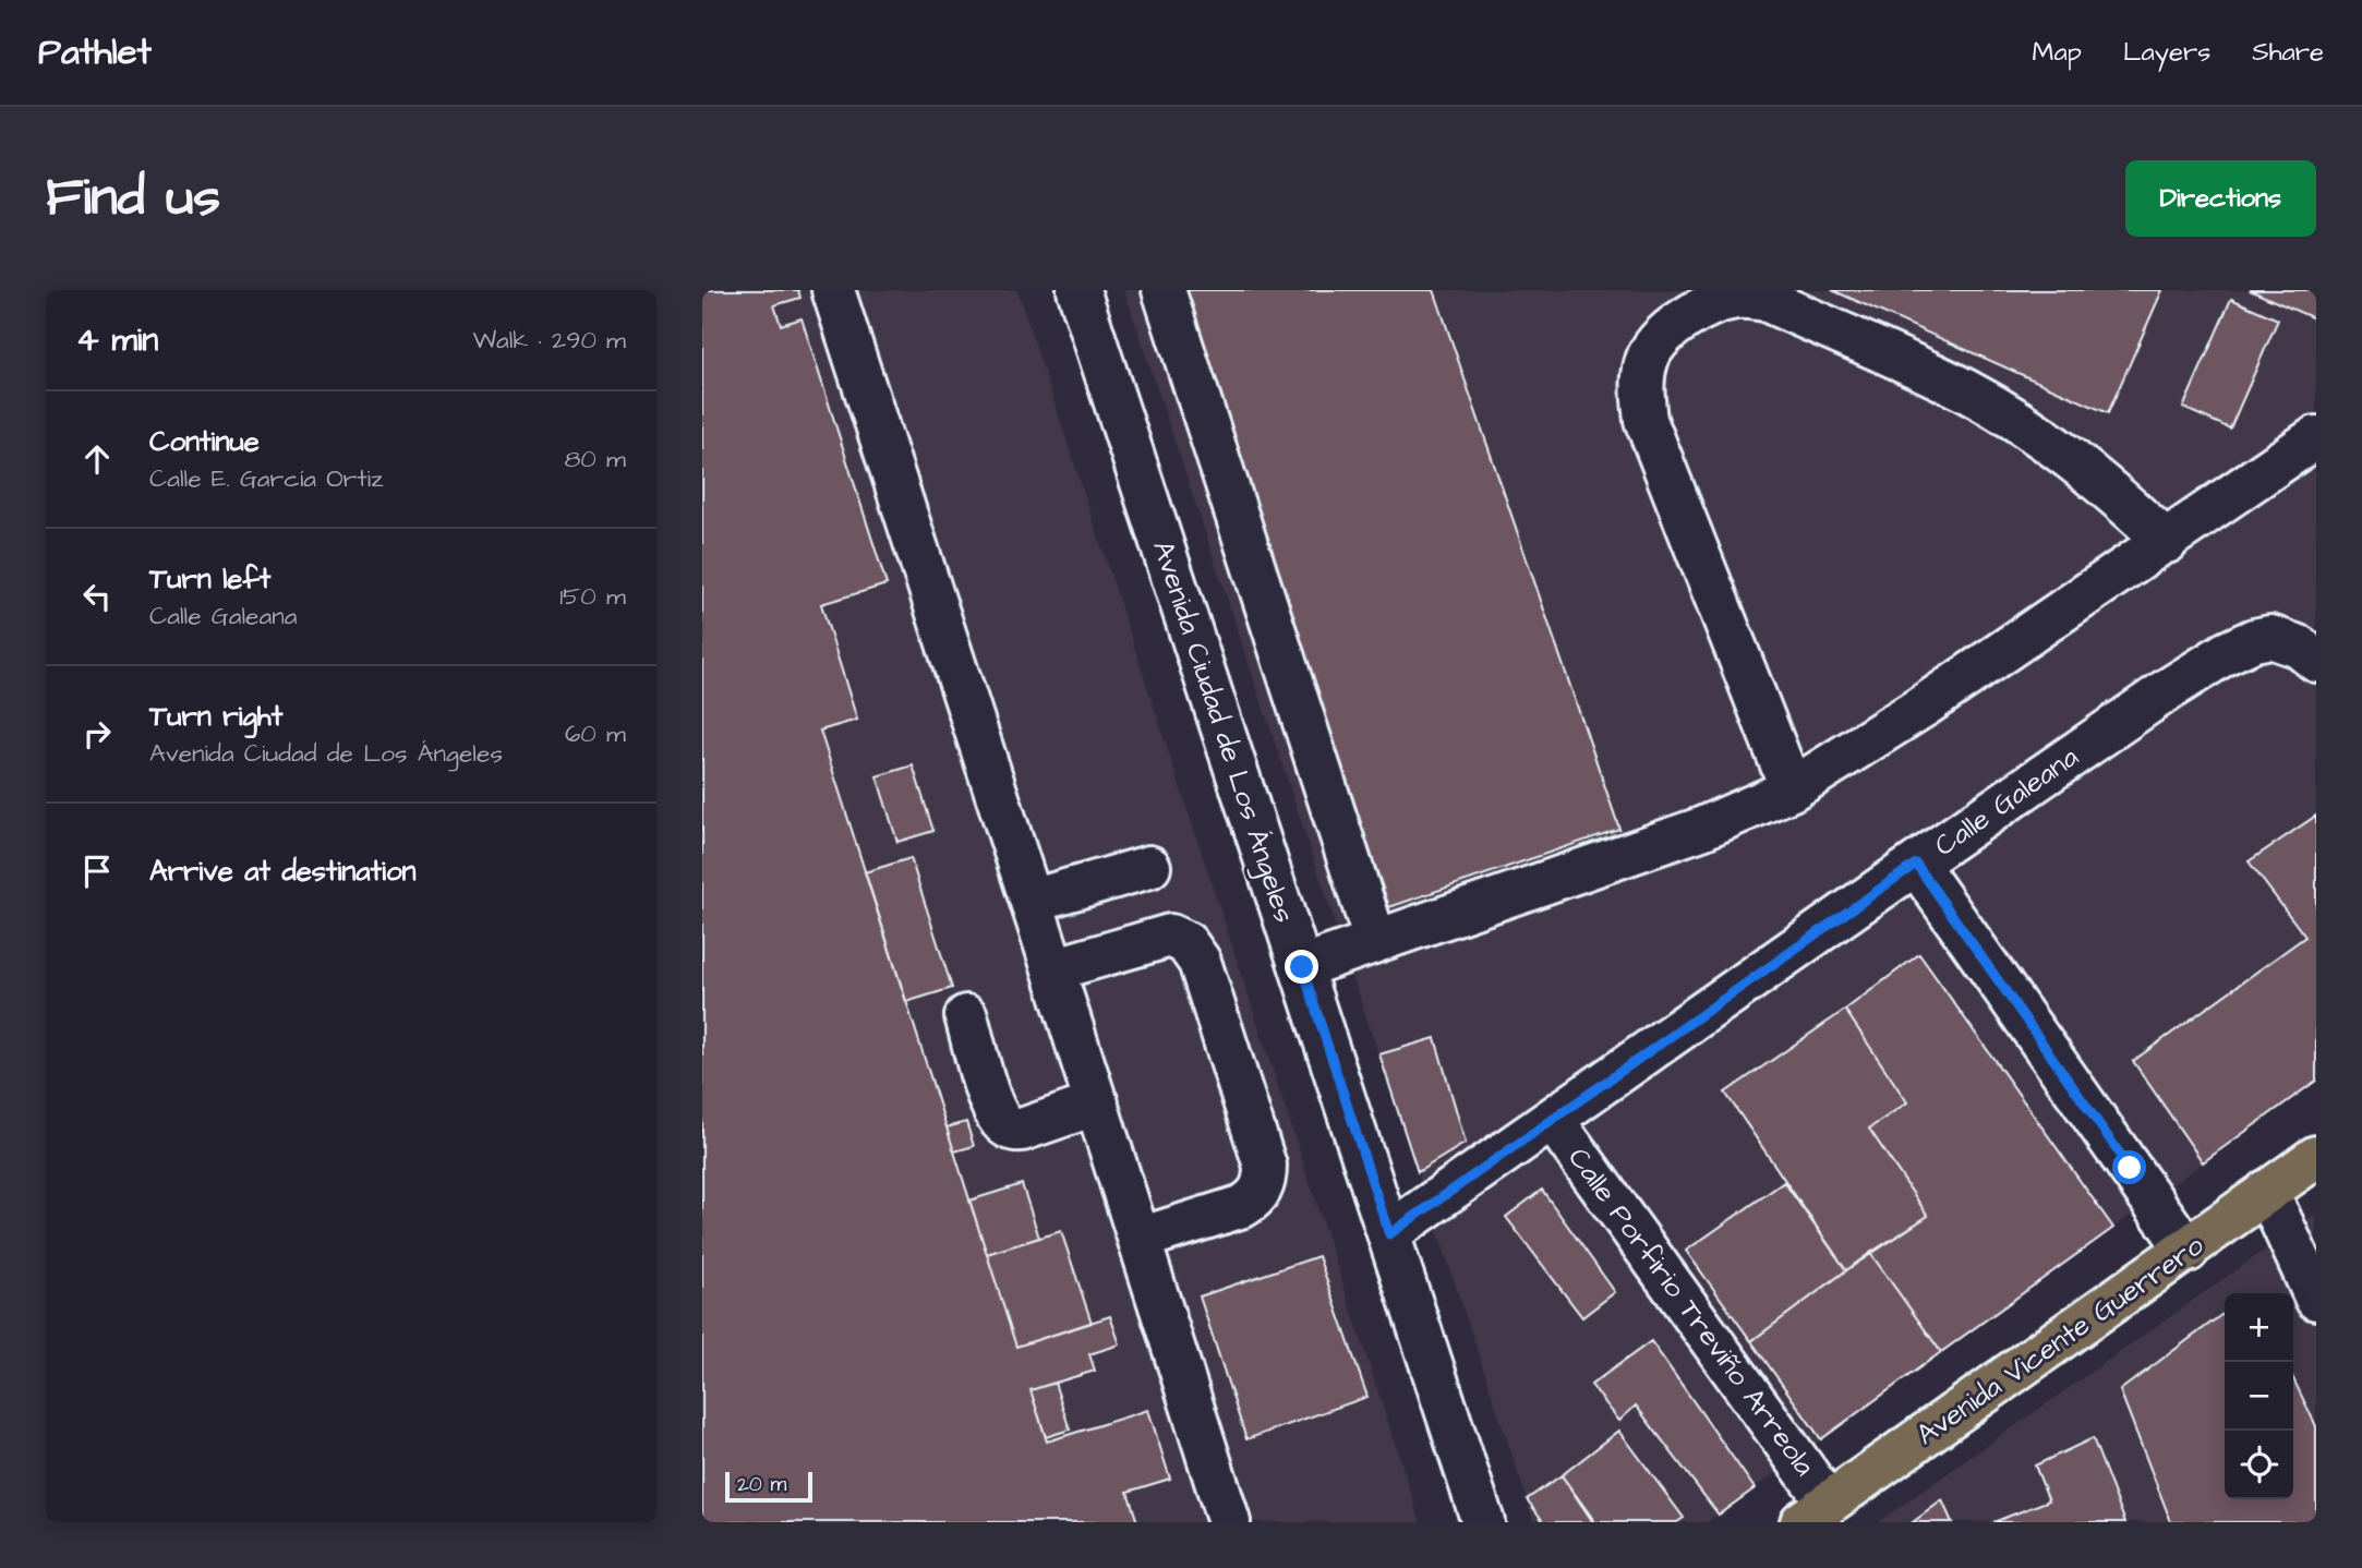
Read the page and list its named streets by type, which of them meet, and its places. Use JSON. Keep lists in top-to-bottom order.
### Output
{
  "streets": {
    "main road": ["Avenida Vicente Guerrero"],
    "street": ["Avenida Ciudad de Los Ángeles", "Calle Galeana", "Calle Porfirio Treviño Arreola"]
  },
  "crossings": [
    ["Avenida Ciudad de Los Ángeles", "Calle Galeana"],
    ["Calle Galeana", "Calle Porfirio Treviño Arreola"],
    ["Calle Porfirio Treviño Arreola", "Avenida Vicente Guerrero"]
  ],
  "scale_bar": "20 m",
  "page": {
    "header": "Pathlet",
    "nav": ["Map", "Layers", "Share"],
    "buttons": "Directions",
    "title": "Find us",
    "heading": ["4 min", "Walk · 290 m"],
    "list": [
      ["Continue", "Calle E. García Ortiz", "80 m"],
      ["Turn left", "Calle Galeana", "150 m"],
      ["Turn right", "Avenida Ciudad de Los Ángeles", "60 m"],
      "Arrive at destination"
    ],
    "map_buttons": ["+", "−"],
    "scale": "20 m"
  }
}
